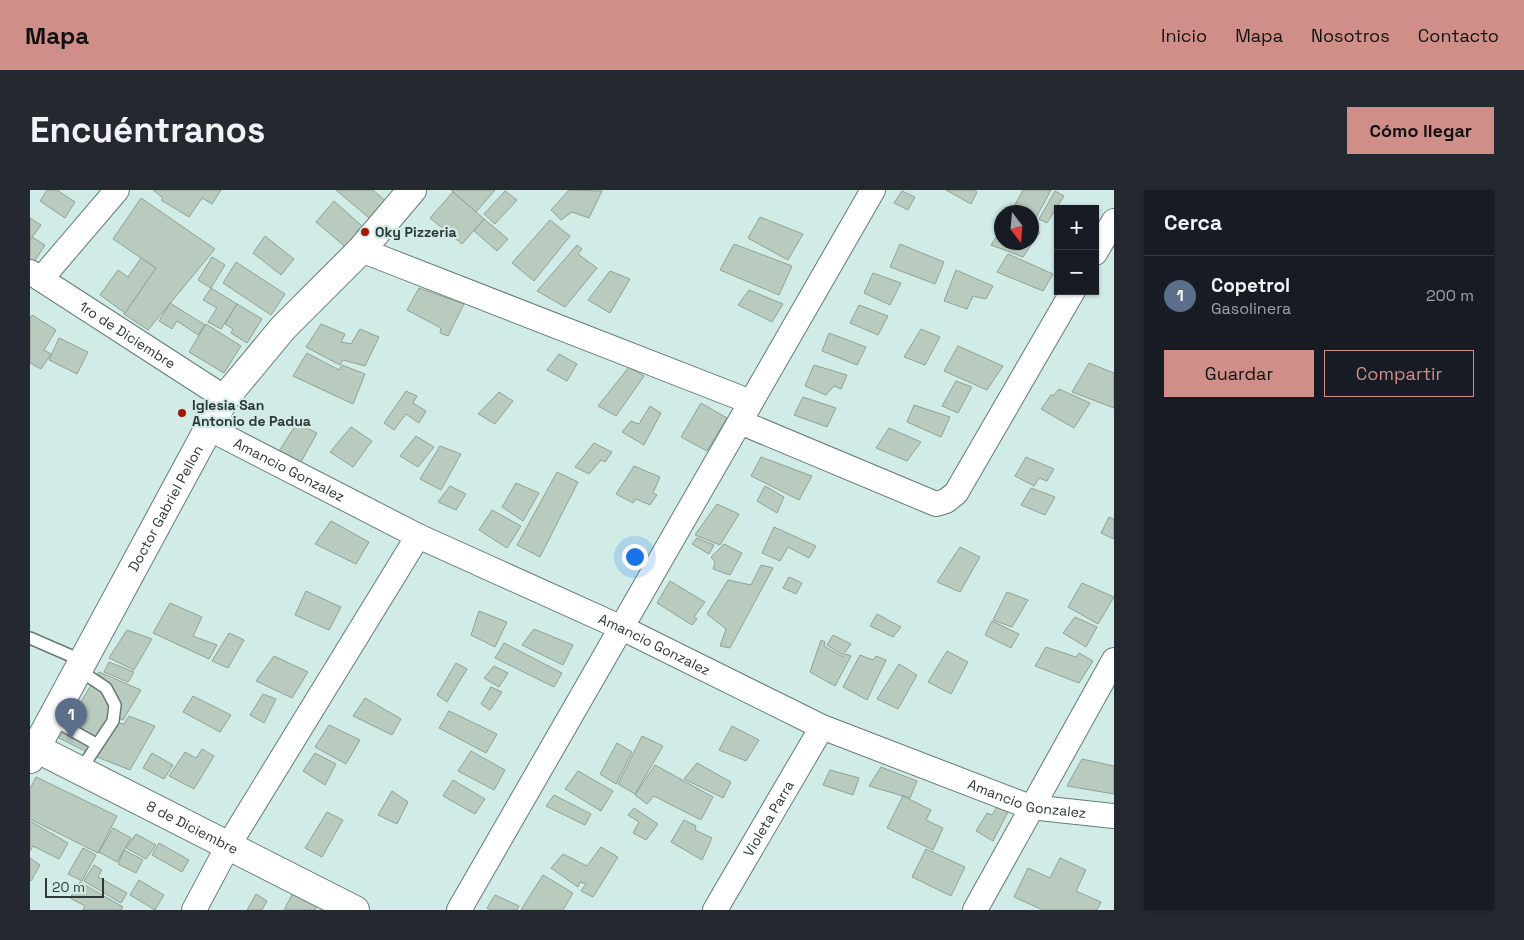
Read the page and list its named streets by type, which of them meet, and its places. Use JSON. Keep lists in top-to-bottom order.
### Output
{
  "streets": {
    "street": [
      "1ro de Diciembre",
      "Amancio Gonzalez",
      "Doctor Gabriel Pellon",
      "Violeta Parra",
      "8 de Diciembre"
    ]
  },
  "crossings": [
    ["1ro de Diciembre", "Doctor Gabriel Pellon"],
    ["Amancio Gonzalez", "Doctor Gabriel Pellon"],
    ["Amancio Gonzalez", "Violeta Parra"],
    ["Doctor Gabriel Pellon", "8 de Diciembre"]
  ],
  "places": ["Oky Pizzeria", "Iglesia San Antonio de Padua"],
  "scale_bar": "20 m",
  "north": "bottom",
  "page": {
    "header": "Mapa",
    "nav": [
      "Inicio",
      "Mapa",
      "Nosotros",
      "Contacto"
    ],
    "buttons": [
      "Cómo llegar",
      ["Guardar", "Compartir"]
    ],
    "title": "Encuéntranos",
    "heading": "Cerca",
    "map_buttons": ["+", "−"],
    "list": [
      {
        "mark": "1",
        "name": "Copetrol",
        "note": "Gasolinera",
        "value": "200 m"
      }
    ],
    "pins": "1",
    "scale": "20 m"
  }
}
